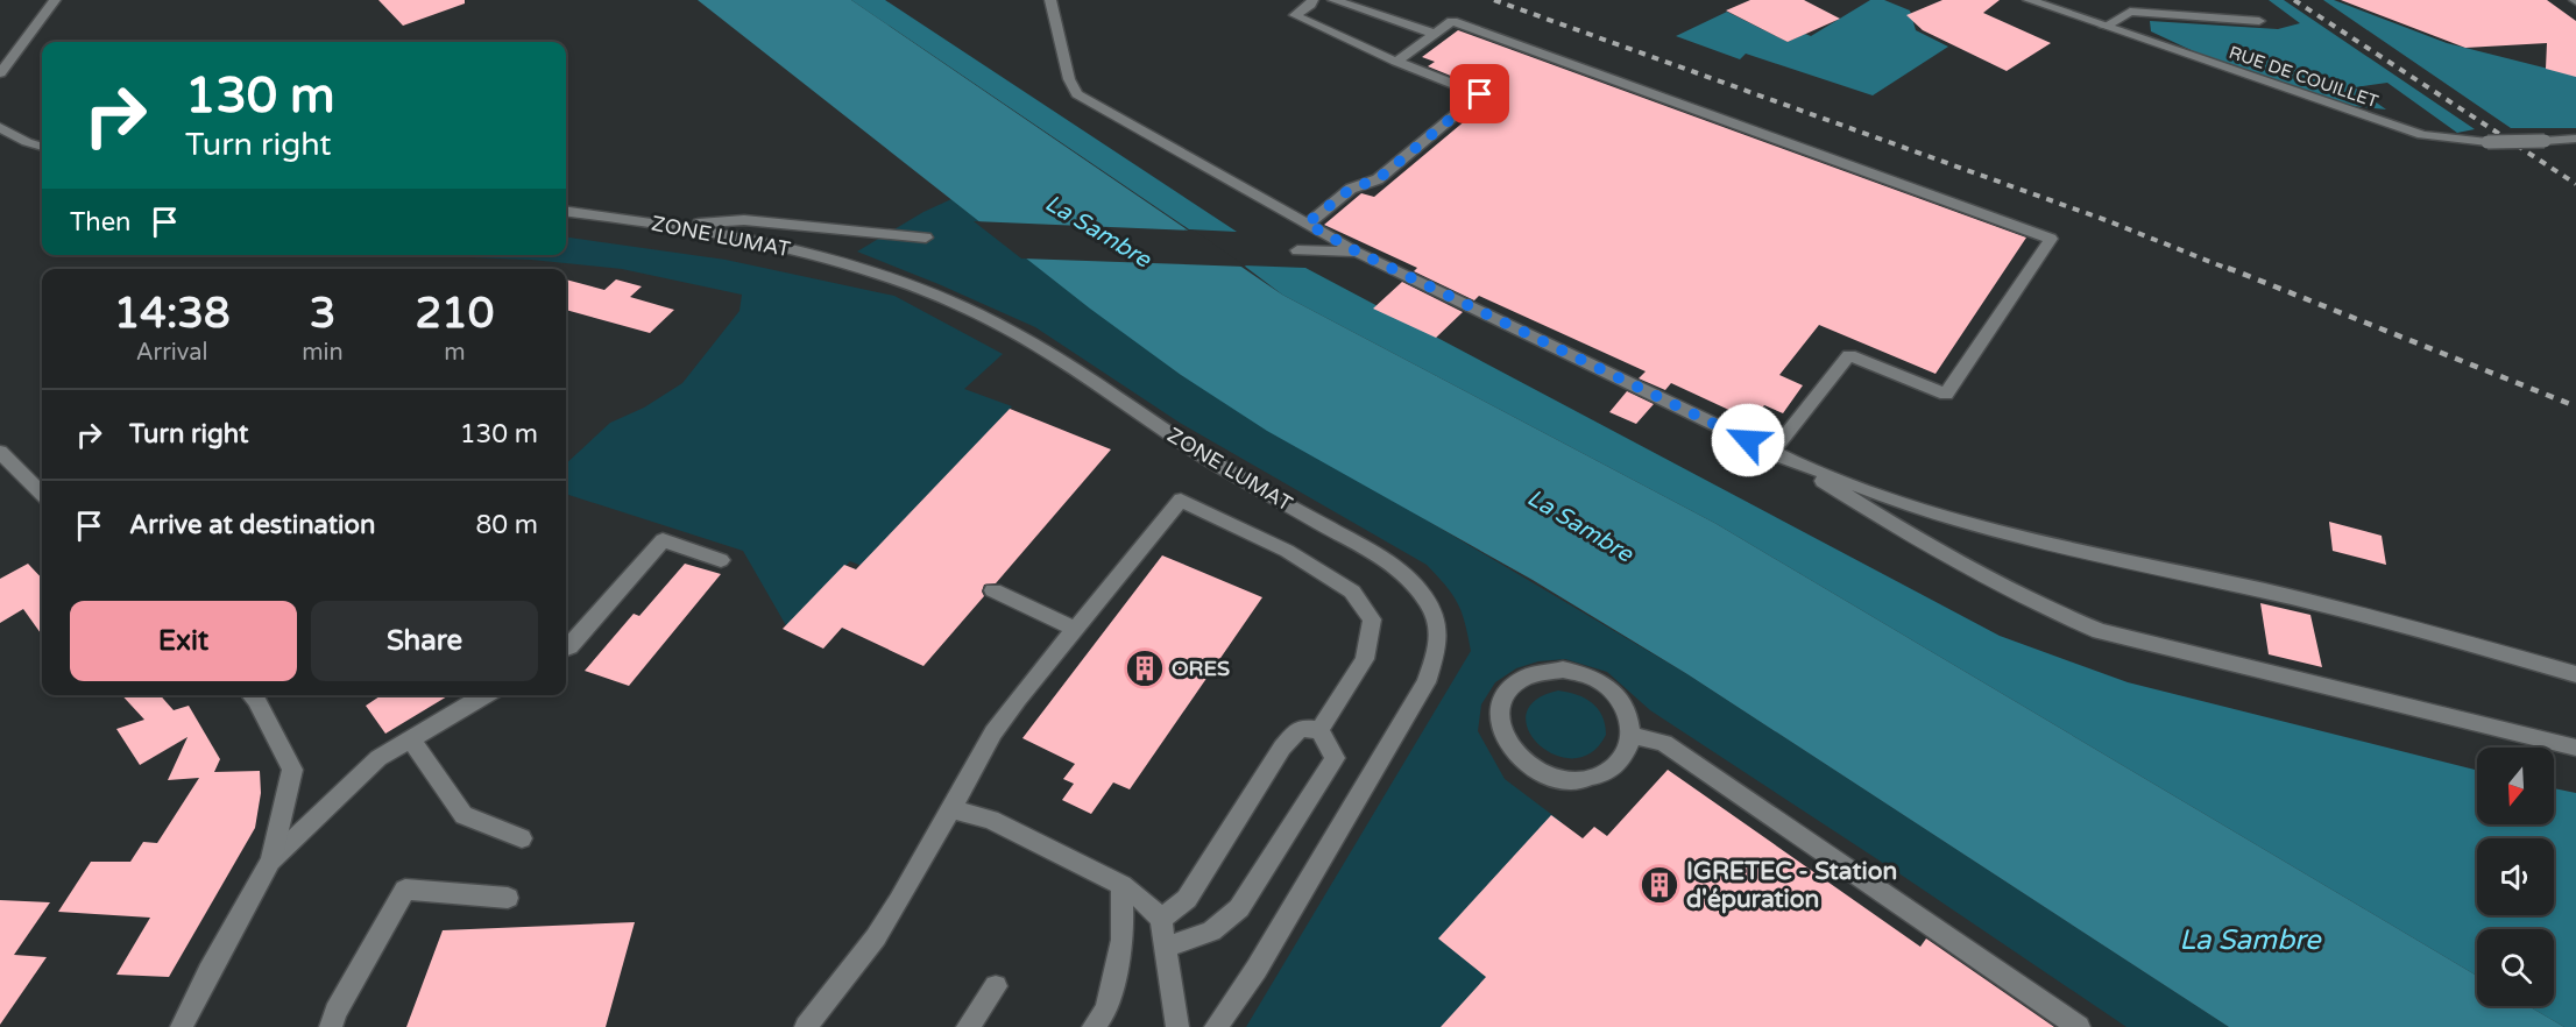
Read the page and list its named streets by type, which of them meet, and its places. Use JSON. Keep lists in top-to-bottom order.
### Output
{
  "streets": {
    "street": ["RUE DE COUILLET", "ZONE LUMAT"]
  },
  "water": ["La Sambre"],
  "places": {
    "building": ["ORES", "IGRETEC - Station d'épuration"]
  },
  "north": "bottom",
  "page": {
    "turn": ["130 m", "Turn right"],
    "then": "Then",
    "eta": [
      "14:38",
      "Arrival",
      "3",
      "min",
      "210",
      "m"
    ],
    "list": [
      {
        "name": "Turn right",
        "value": "130 m"
      },
      {
        "name": "Arrive at destination",
        "value": "80 m"
      }
    ],
    "buttons": ["Exit", "Share"]
  }
}
